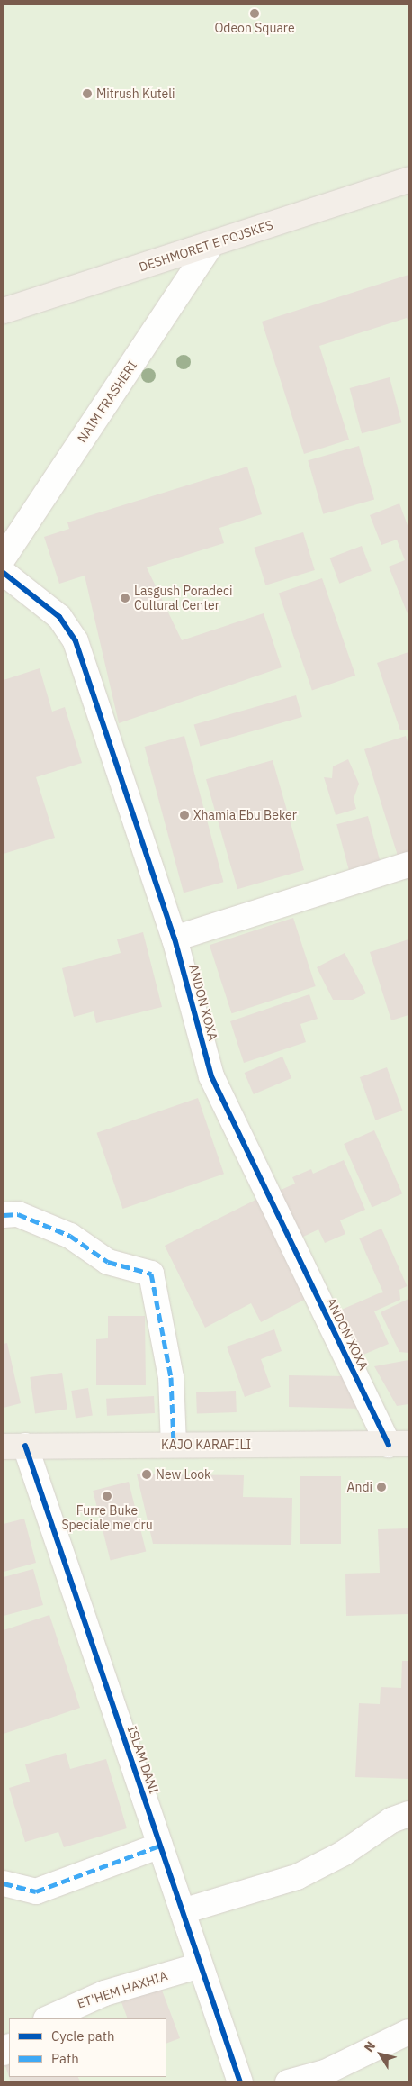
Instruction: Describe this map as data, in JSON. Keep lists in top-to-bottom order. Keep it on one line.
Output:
{"streets":{"main road":["DESHMORET E POJSKES","KAJO KARAFILI"],"street":["NAIM FRASHERI","ANDON XOXA","ISLAM DANI","ET'HEM HAXHIA"]},"crossings":[["DESHMORET E POJSKES","NAIM FRASHERI"],["ANDON XOXA","KAJO KARAFILI"],["KAJO KARAFILI","ISLAM DANI"],["ISLAM DANI","ET'HEM HAXHIA"]],"places":["Odeon Square","Mitrush Kuteli","Lasgush Poradeci Cultural Center","Xhamia Ebu Beker","New Look","Andi","Furre Buke Speciale me dru"],"legend":["Cycle path","Path"],"north":"top left"}
